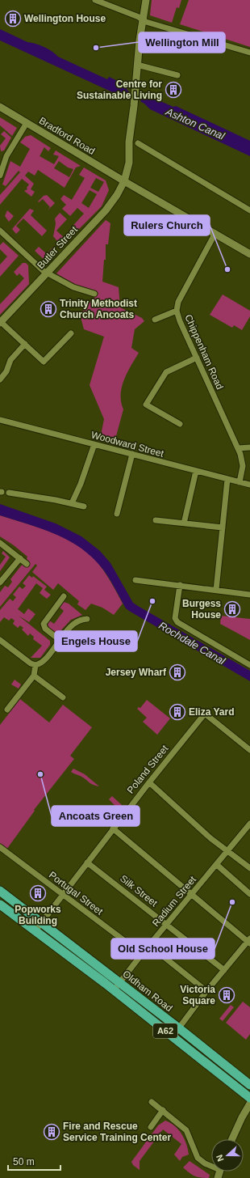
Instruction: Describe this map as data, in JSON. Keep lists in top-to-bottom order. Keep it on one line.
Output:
{"streets":{"highway":["Oldham Road","A62"],"street":["Bradford Road","Butler Street","Chippenham Road","Woodward Street","Poland Street","Silk Street","Portugal Street","Radium Street"]},"crossings":[["Bradford Road","Butler Street"],["Bradford Road","Chippenham Road"],["Chippenham Road","Woodward Street"],["Poland Street","Silk Street"],["Poland Street","Portugal Street"],["Poland Street","Oldham Road"],["Silk Street","Radium Street"],["Portugal Street","Radium Street"],["Radium Street","Oldham Road"]],"water":["Ashton Canal","Rochdale Canal"],"places":{"building":["Wellington House","Centre for Sustainable Living","Trinity Methodist Church Ancoats","Burgess House","Jersey Wharf","Eliza Yard","Popworks Building","Victoria Square","Fire and Rescue Service Training Center"],"other":["Wellington Mill","Rulers Church","Engels House","Ancoats Green","Old School House"]},"scale_bar":"50 m","north":"left"}
